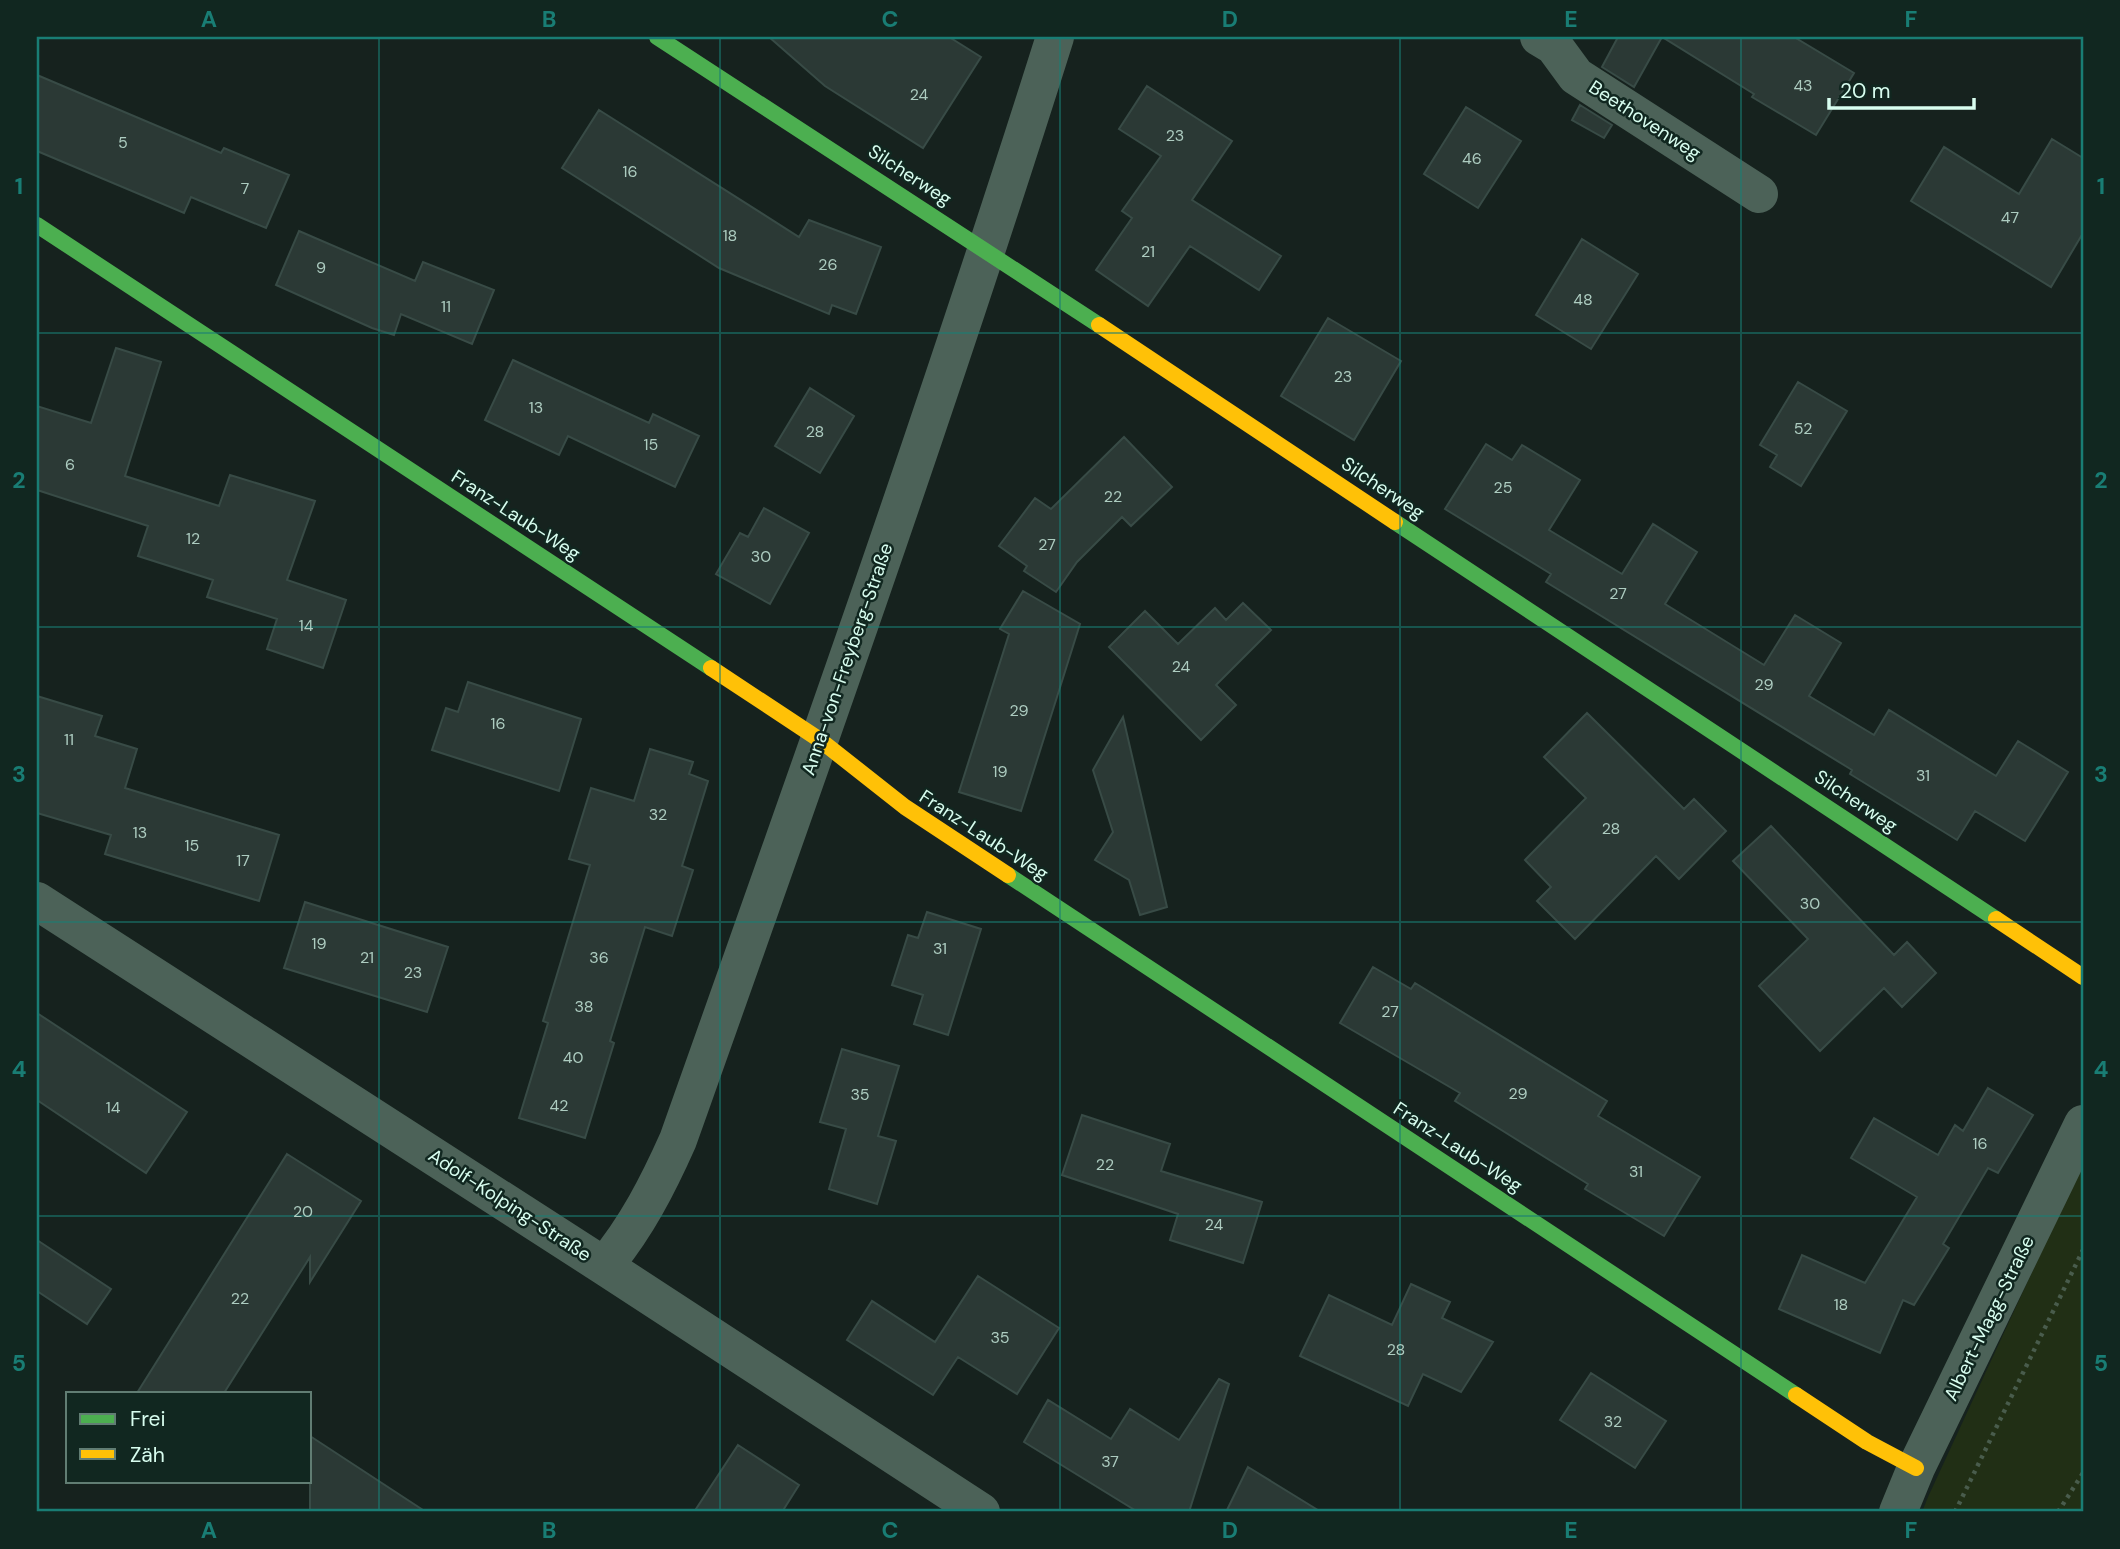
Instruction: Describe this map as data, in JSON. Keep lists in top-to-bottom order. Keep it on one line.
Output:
{"streets":{"street":["Beethovenweg","Silcherweg","Franz-Laub-Weg","Anna-von-Freyberg-Straße","Adolf-Kolping-Straße","Albert-Magg-Straße"]},"crossings":[["Silcherweg","Anna-von-Freyberg-Straße"],["Franz-Laub-Weg","Anna-von-Freyberg-Straße"],["Franz-Laub-Weg","Albert-Magg-Straße"],["Anna-von-Freyberg-Straße","Adolf-Kolping-Straße"]],"house_numbers":["43","24","23","5","46","16","7","47","18","21","26","9","48","11","23","13","52","28","15","6","25","22","12","27","30","27","14","24","29","29","16","11","19","31","32","28","13","15","17","30","19","31","21","36","23","38","27","40","29","35","42","14","16","22","31","20","24","22","18","35","28","32","37"],"legend":["Frei","Zäh"],"scale_bar":"20 m","grid":{"columns":["A","B","C","D","E","F"],"rows":["1","2","3","4","5"]}}
